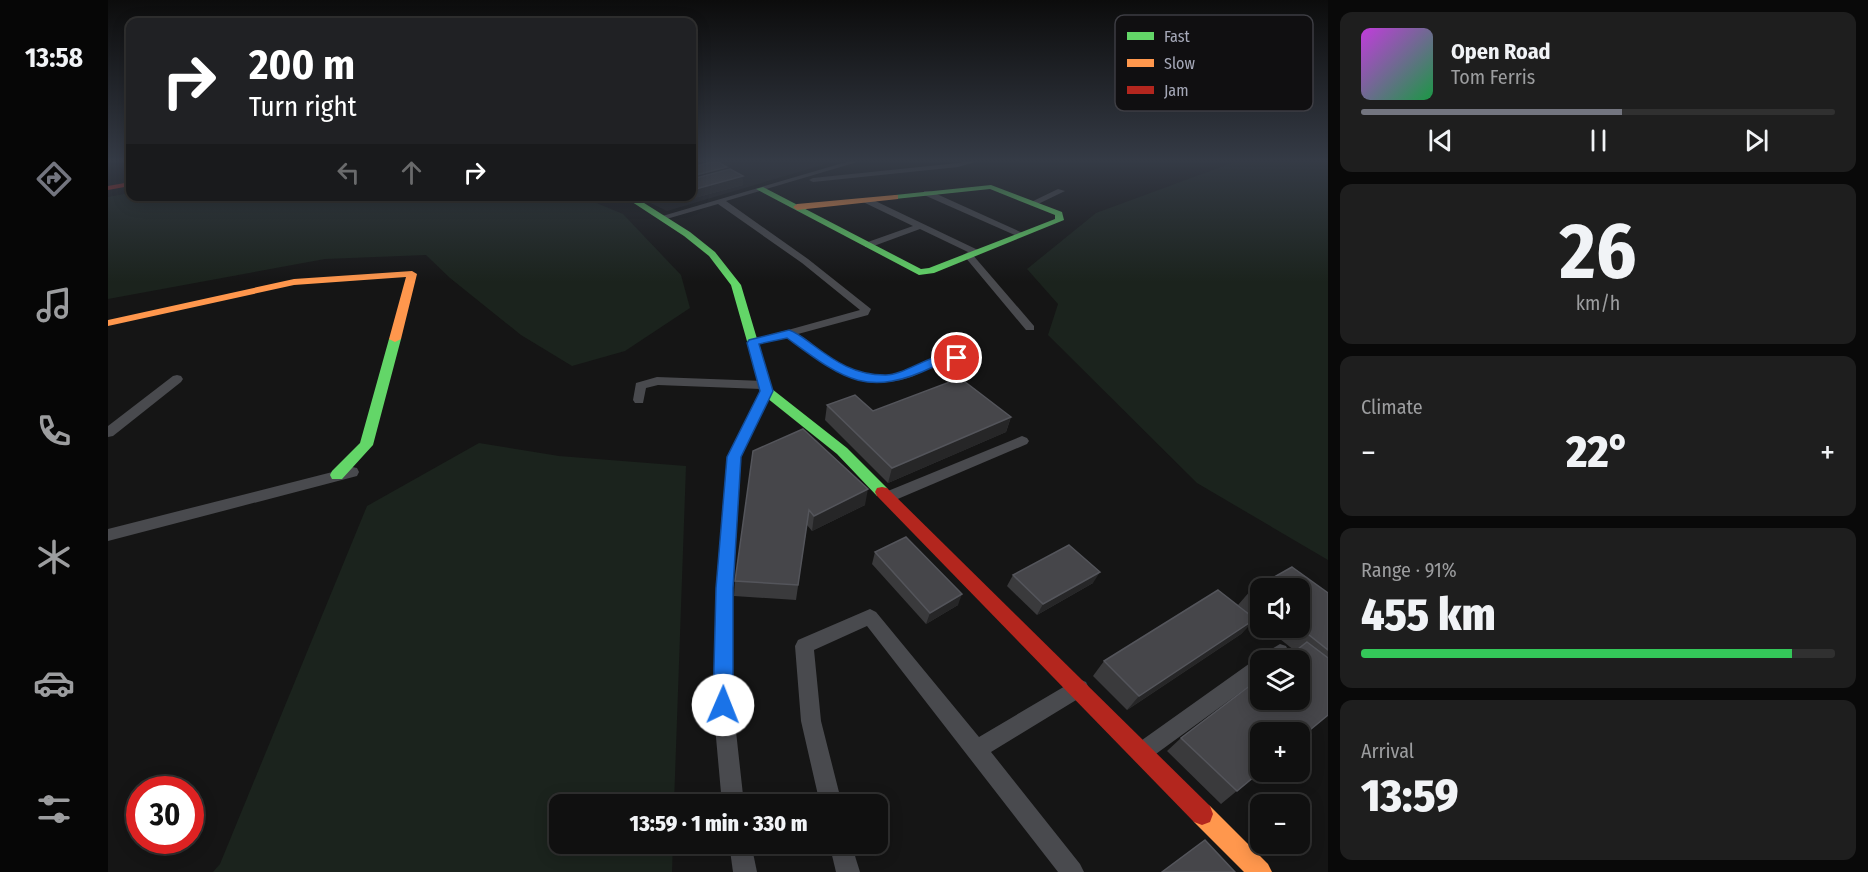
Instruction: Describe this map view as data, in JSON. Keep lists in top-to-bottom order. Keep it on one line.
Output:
{"legend":["Fast","Slow","Jam"],"page":{"tabs":"13:58","turn":["200 m","Turn right"],"song":["Open Road","Tom Ferris"],"tile":[["26","km/h"],"Climate",["Range · 91%","455 km"],["Arrival","13:59"]],"heat":["−","22°","+"],"map_buttons":["+","−"],"limit":"30","trip":"13:59 · 1 min · 330 m"}}
